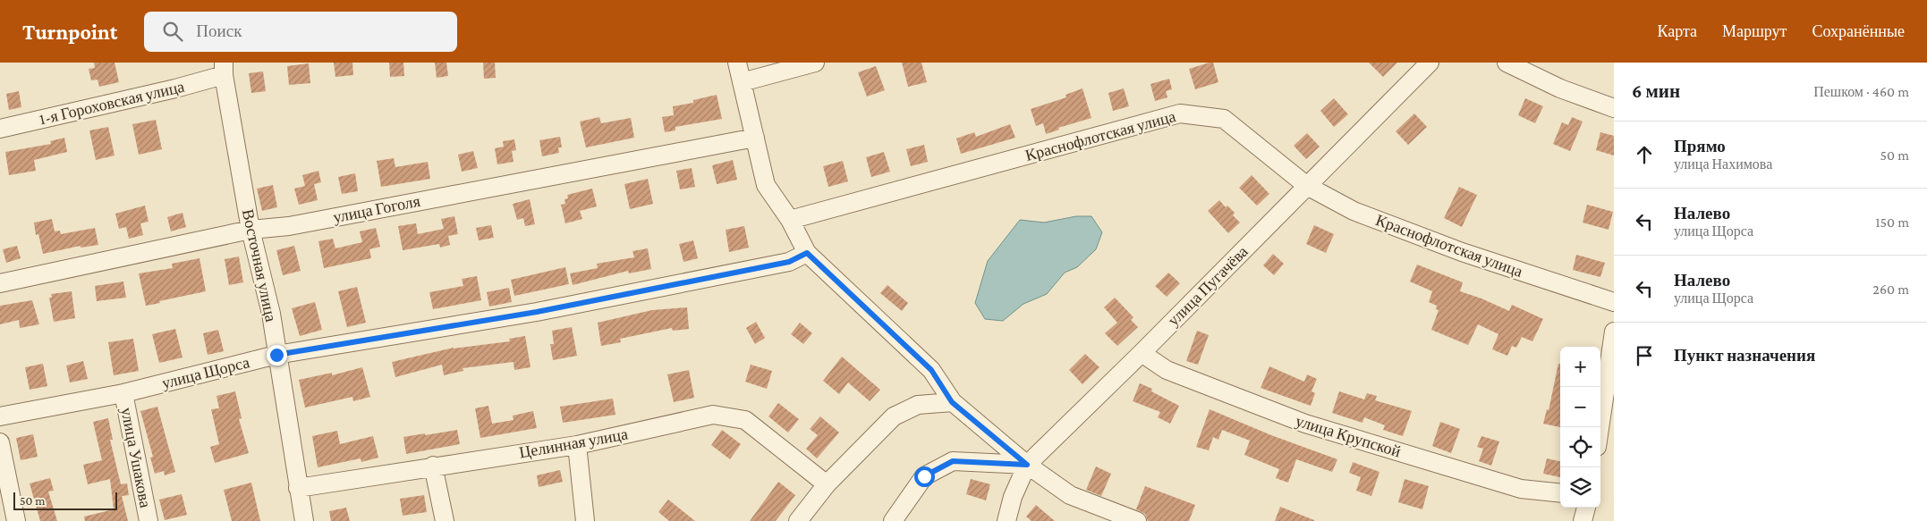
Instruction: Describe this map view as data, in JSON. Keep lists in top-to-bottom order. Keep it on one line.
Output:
{"streets":{"street":["1-я Гороховская улица","Краснофлотская улица","улица Гоголя","Восточная улица","улица Пугачёва","улица Щорса","улица Крупской","Целинная улица","улица Ушакова"]},"crossings":[["1-я Гороховская улица","Восточная улица"],["Краснофлотская улица","улица Пугачёва"],["улица Гоголя","Восточная улица"],["Восточная улица","улица Щорса"],["Восточная улица","Целинная улица"],["улица Пугачёва","улица Крупской"],["улица Щорса","улица Ушакова"]],"scale_bar":"50 m","page":{"header":"Turnpoint","search":"Поиск","nav":["Карта","Маршрут","Сохранённые"],"heading":["6 мин","Пешком · 460 m"],"list":[["Прямо","улица Нахимова","50 m"],["Налево","улица Щорса","150 m"],["Налево","улица Щорса","260 m"],"Пункт назначения"],"map_buttons":["+","−"],"scale":"50 m"}}
